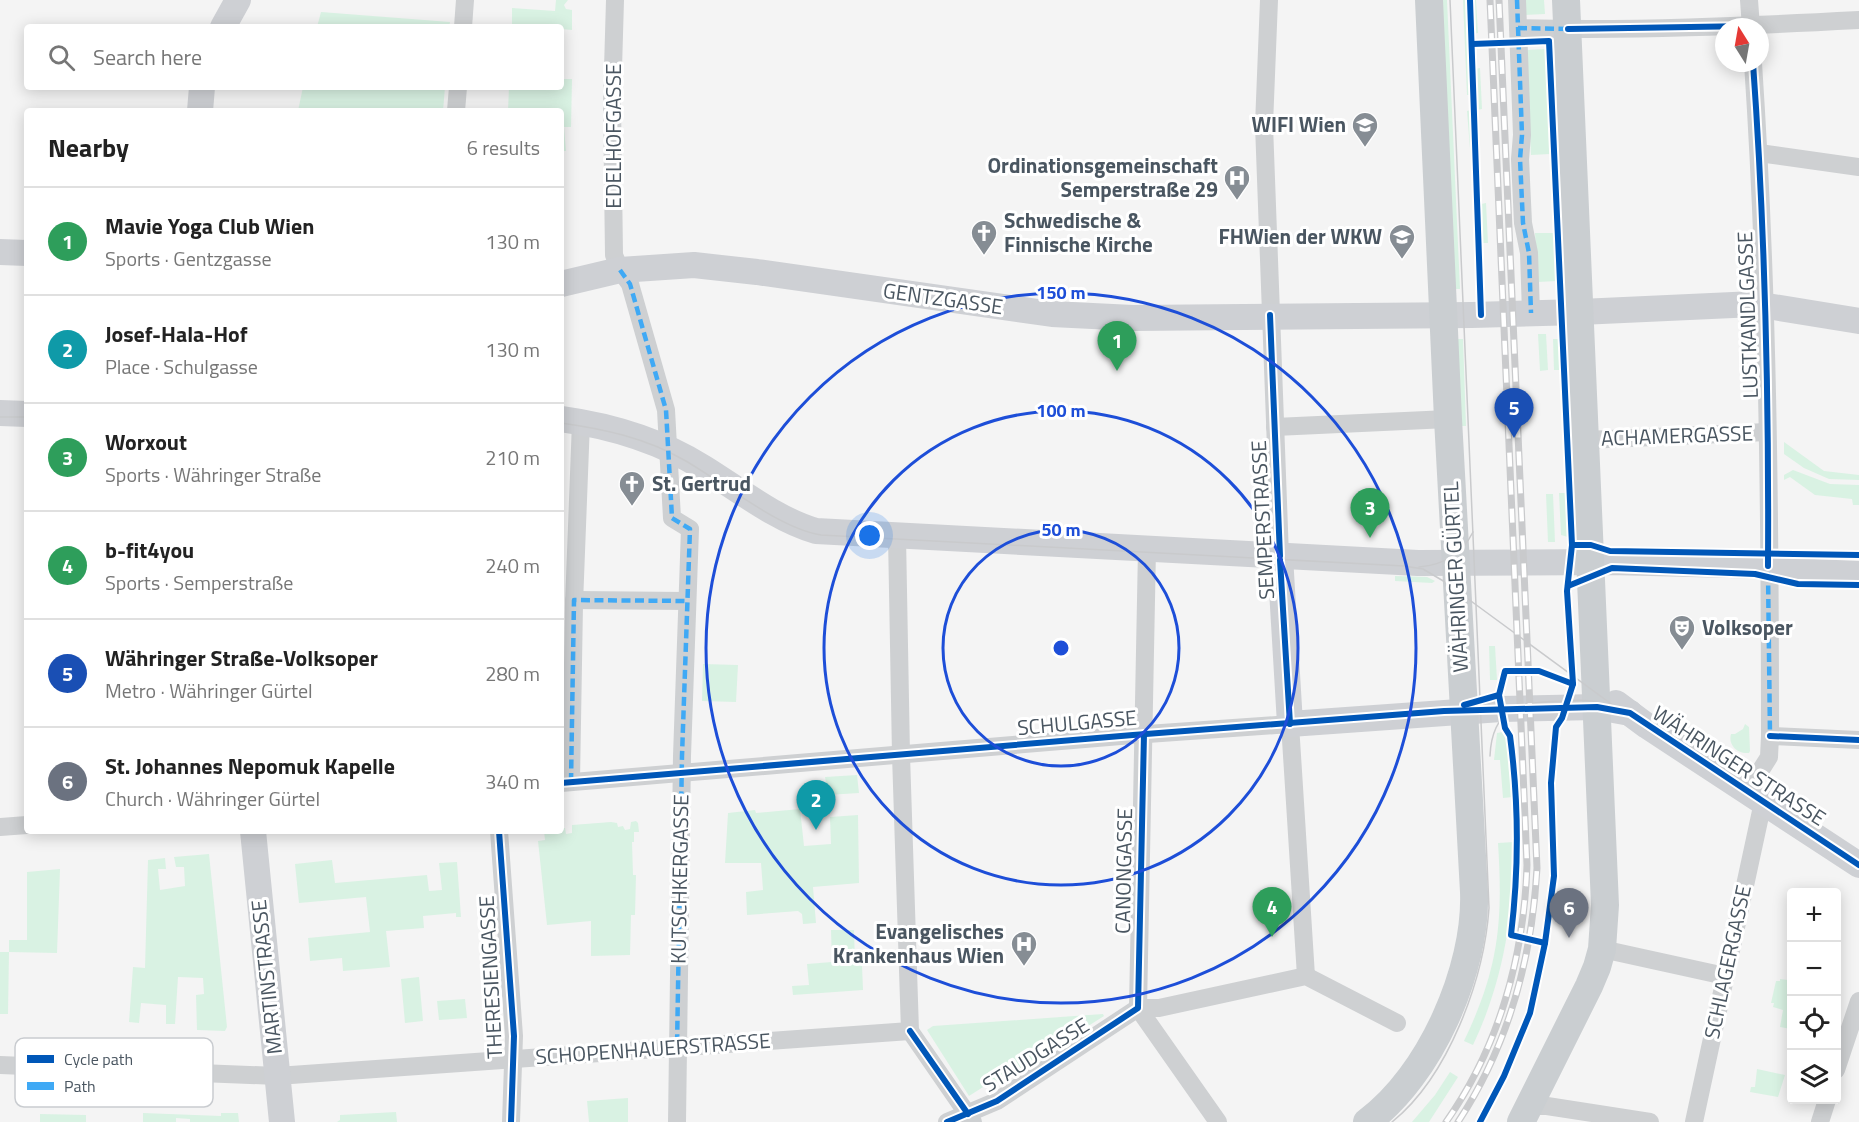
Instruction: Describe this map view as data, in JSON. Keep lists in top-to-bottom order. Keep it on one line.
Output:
{"streets":{"main road":["GENTZGASSE","SEMPERSTRASSE","WÄHRINGER GÜRTEL","SCHULGASSE","WÄHRINGER STRASSE","MARTINSTRASSE"],"street":["EDELHOFGASSE","LUSTKANDLGASSE","ACHAMERGASSE","CANONGASSE","KUTSCHKERGASSE","SCHLAGERGASSE","THERESIENGASSE","SCHOPENHAUERSTRASSE","STAUDGASSE"]},"crossings":[["EDELHOFGASSE","GENTZGASSE"],["GENTZGASSE","LUSTKANDLGASSE"],["GENTZGASSE","SEMPERSTRASSE"],["GENTZGASSE","WÄHRINGER GÜRTEL"],["LUSTKANDLGASSE","ACHAMERGASSE"],["LUSTKANDLGASSE","SCHLAGERGASSE"],["SEMPERSTRASSE","SCHULGASSE"],["WÄHRINGER GÜRTEL","SCHULGASSE"],["SCHULGASSE","WÄHRINGER STRASSE"],["SCHULGASSE","CANONGASSE"],["SCHULGASSE","KUTSCHKERGASSE"],["WÄHRINGER STRASSE","SCHLAGERGASSE"],["CANONGASSE","STAUDGASSE"],["KUTSCHKERGASSE","SCHOPENHAUERSTRASSE"],["MARTINSTRASSE","SCHOPENHAUERSTRASSE"],["THERESIENGASSE","SCHOPENHAUERSTRASSE"]],"places":{"school or university":["WIFI Wien","FHWien der WKW"],"hospital":["Ordinationsgemeinschaft Semperstraße 29","Evangelisches Krankenhaus Wien"],"church":["Schwedische & Finnische Kirche","St. Gertrud"],"theatre":["Volksoper"]},"legend":["Cycle path","Path"],"north":"top","page":{"search":"Search here","heading":["Nearby","6 results"],"list":[{"mark":"1","name":"Mavie Yoga Club Wien","note":"Sports · Gentzgasse","value":"130 m"},{"mark":"2","name":"Josef-Hala-Hof","note":"Place · Schulgasse","value":"130 m"},{"mark":"3","name":"Worxout","note":"Sports · Währinger Straße","value":"210 m"},{"mark":"4","name":"b-fit4you","note":"Sports · Semperstraße","value":"240 m"},{"mark":"5","name":"Währinger Straße-Volksoper","note":"Metro · Währinger Gürtel","value":"280 m"},{"mark":"6","name":"St. Johannes Nepomuk Kapelle","note":"Church · Währinger Gürtel","value":"340 m"}],"pins":["1","5","3","2","4","6"],"map_buttons":["+","−"]},"rings":["150 m","100 m","50 m"]}
